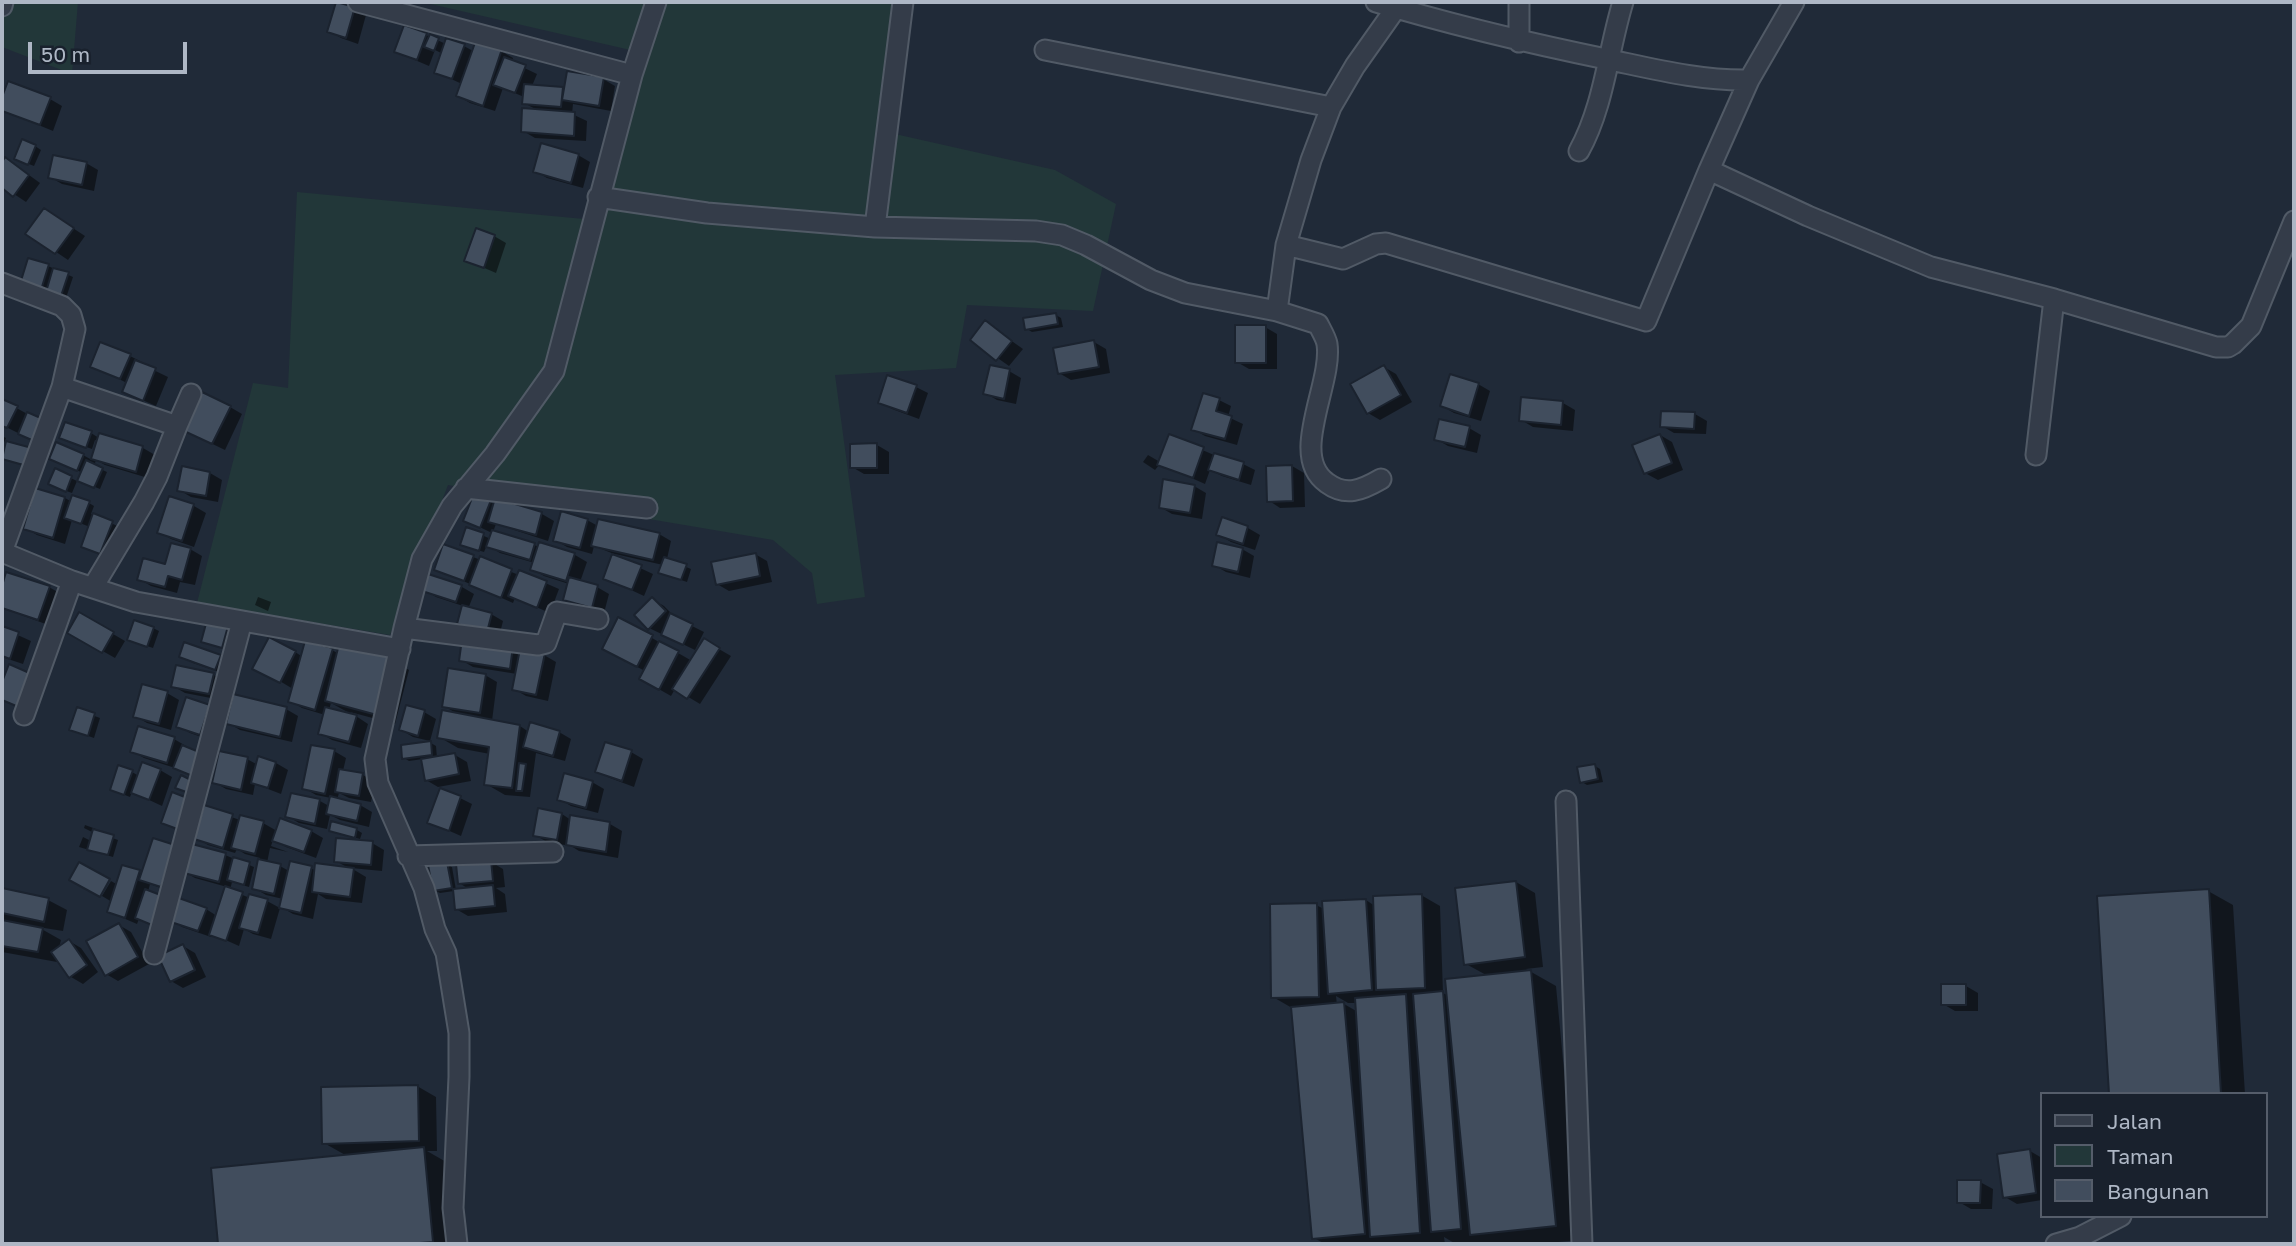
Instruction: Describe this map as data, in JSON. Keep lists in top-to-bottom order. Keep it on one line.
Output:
{"legend":["Jalan","Taman","Bangunan"],"scale_bar":"50 m"}
